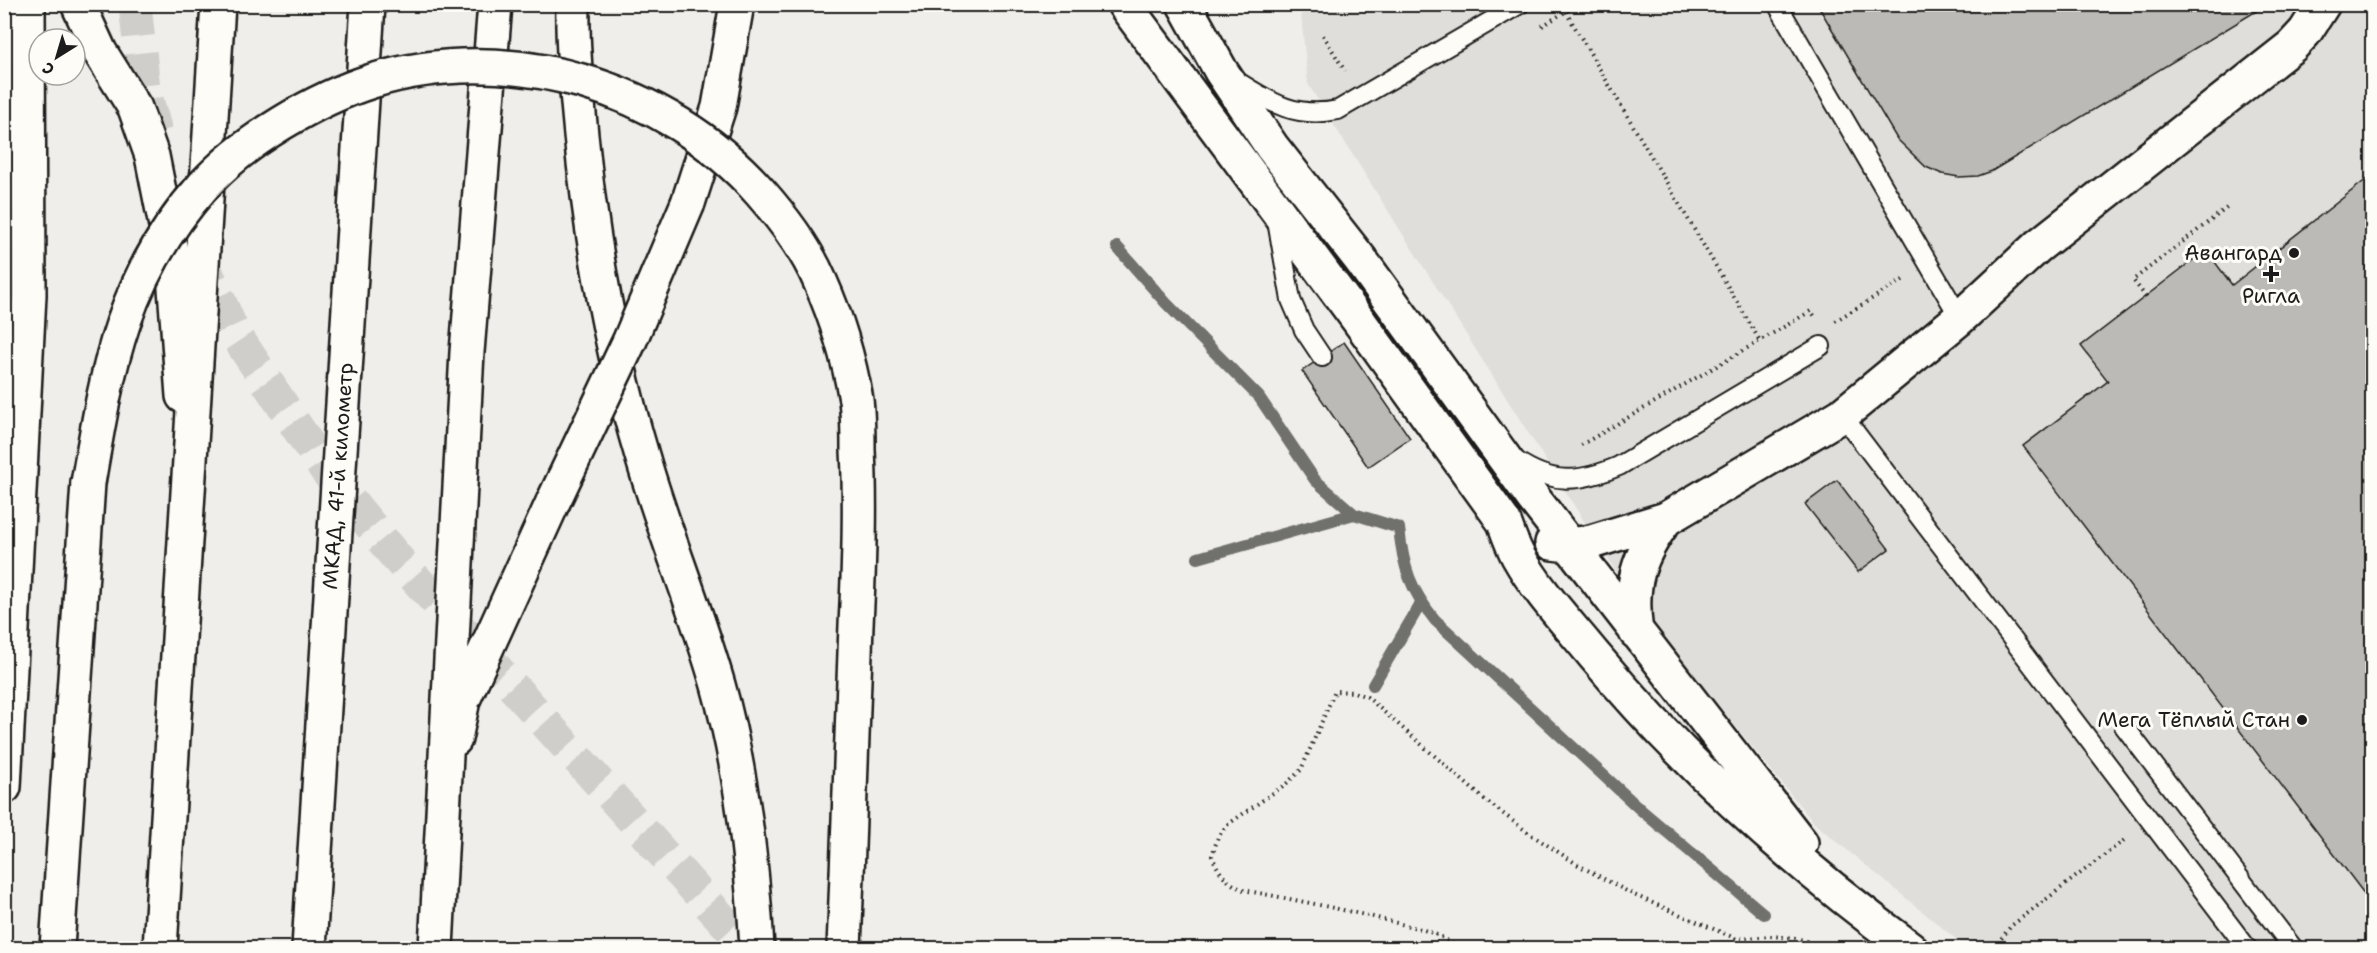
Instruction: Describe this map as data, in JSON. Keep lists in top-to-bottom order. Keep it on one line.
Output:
{"streets":{"main road":["МКАД, 41-й километр"]},"places":{"other":["Авангард","Мега Тёплый Cтан"],"health":["Ригла"]},"north":"bottom left"}
